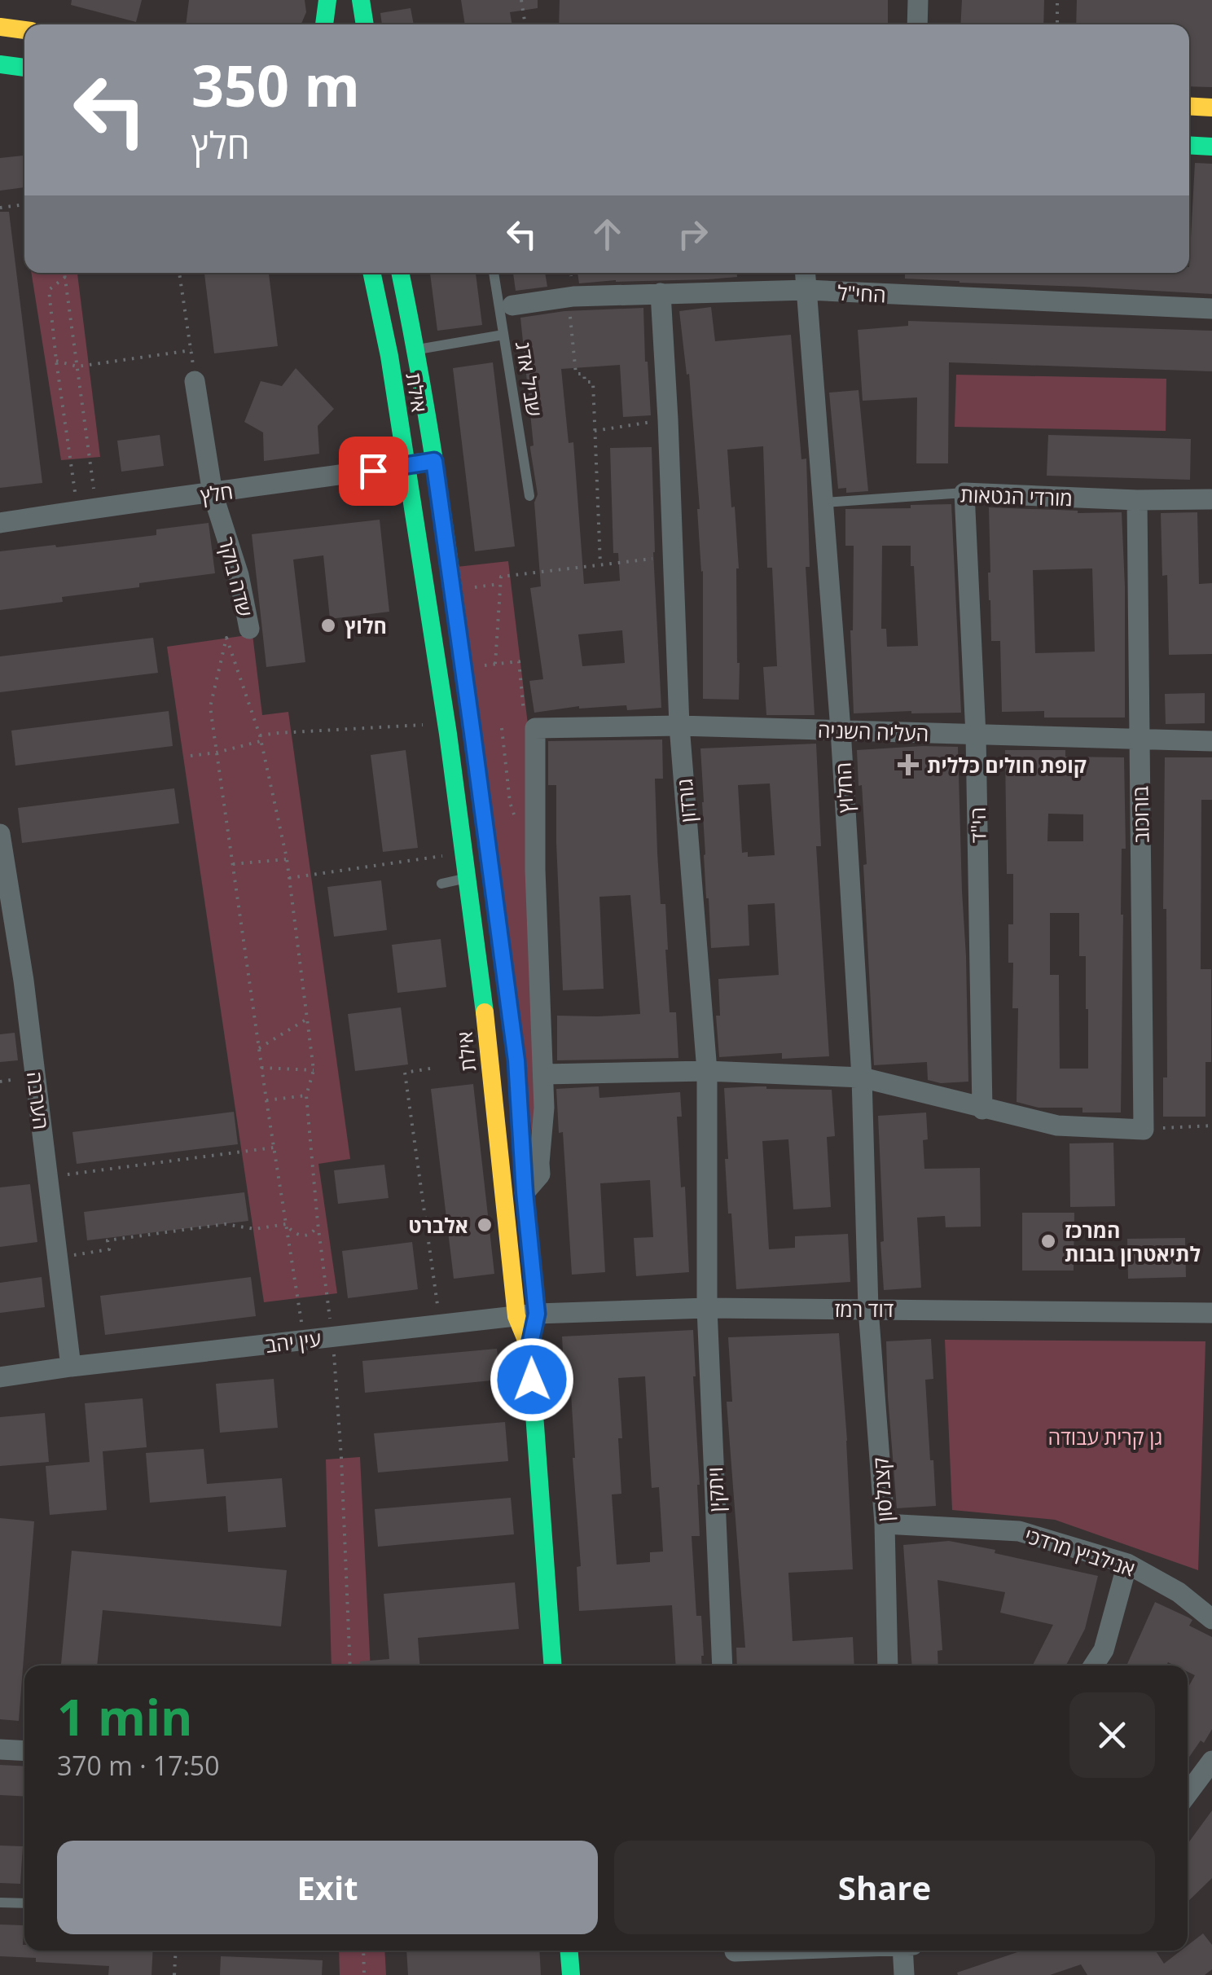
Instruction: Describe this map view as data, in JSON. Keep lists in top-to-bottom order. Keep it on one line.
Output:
{"streets":{"street":["החי\"ל","אילת","חלץ","מורדי הגטאות","שדה בוקר","העליה השניה","החלוץ","גורדון","בורוכוב","הי\"ד","הערבה","דוד רמז","עין יהב","ויתקין","קצנלסון","אנילביץ מרדכי"],"lane":["שביל אדג"]},"crossings":[["החי\"ל","החלוץ"],["החי\"ל","גורדון"],["אילת","חלץ"],["אילת","דוד רמז"],["אילת","עין יהב"],["חלץ","שדה בוקר"],["מורדי הגטאות","החלוץ"],["מורדי הגטאות","בורוכוב"],["מורדי הגטאות","הי\"ד"],["העליה השניה","החלוץ"],["העליה השניה","גורדון"],["העליה השניה","בורוכוב"],["העליה השניה","הי\"ד"],["החלוץ","דוד רמז"],["החלוץ","קצנלסון"],["גורדון","דוד רמז"],["גורדון","ויתקין"],["הערבה","עין יהב"],["דוד רמז","עין יהב"],["דוד רמז","ויתקין"],["דוד רמז","קצנלסון"],["קצנלסון","אנילביץ מרדכי"]],"parks":["גן קרית עבודה"],"places":{"other":["חלוץ","אלברט","המרכז לתיאטרון בובות"],"health":["קופת חולים כללית"]},"page":{"turn":["350 m","חלץ"],"heading":["1 min","370 m · 17:50"],"buttons":["Exit","Share"]}}
